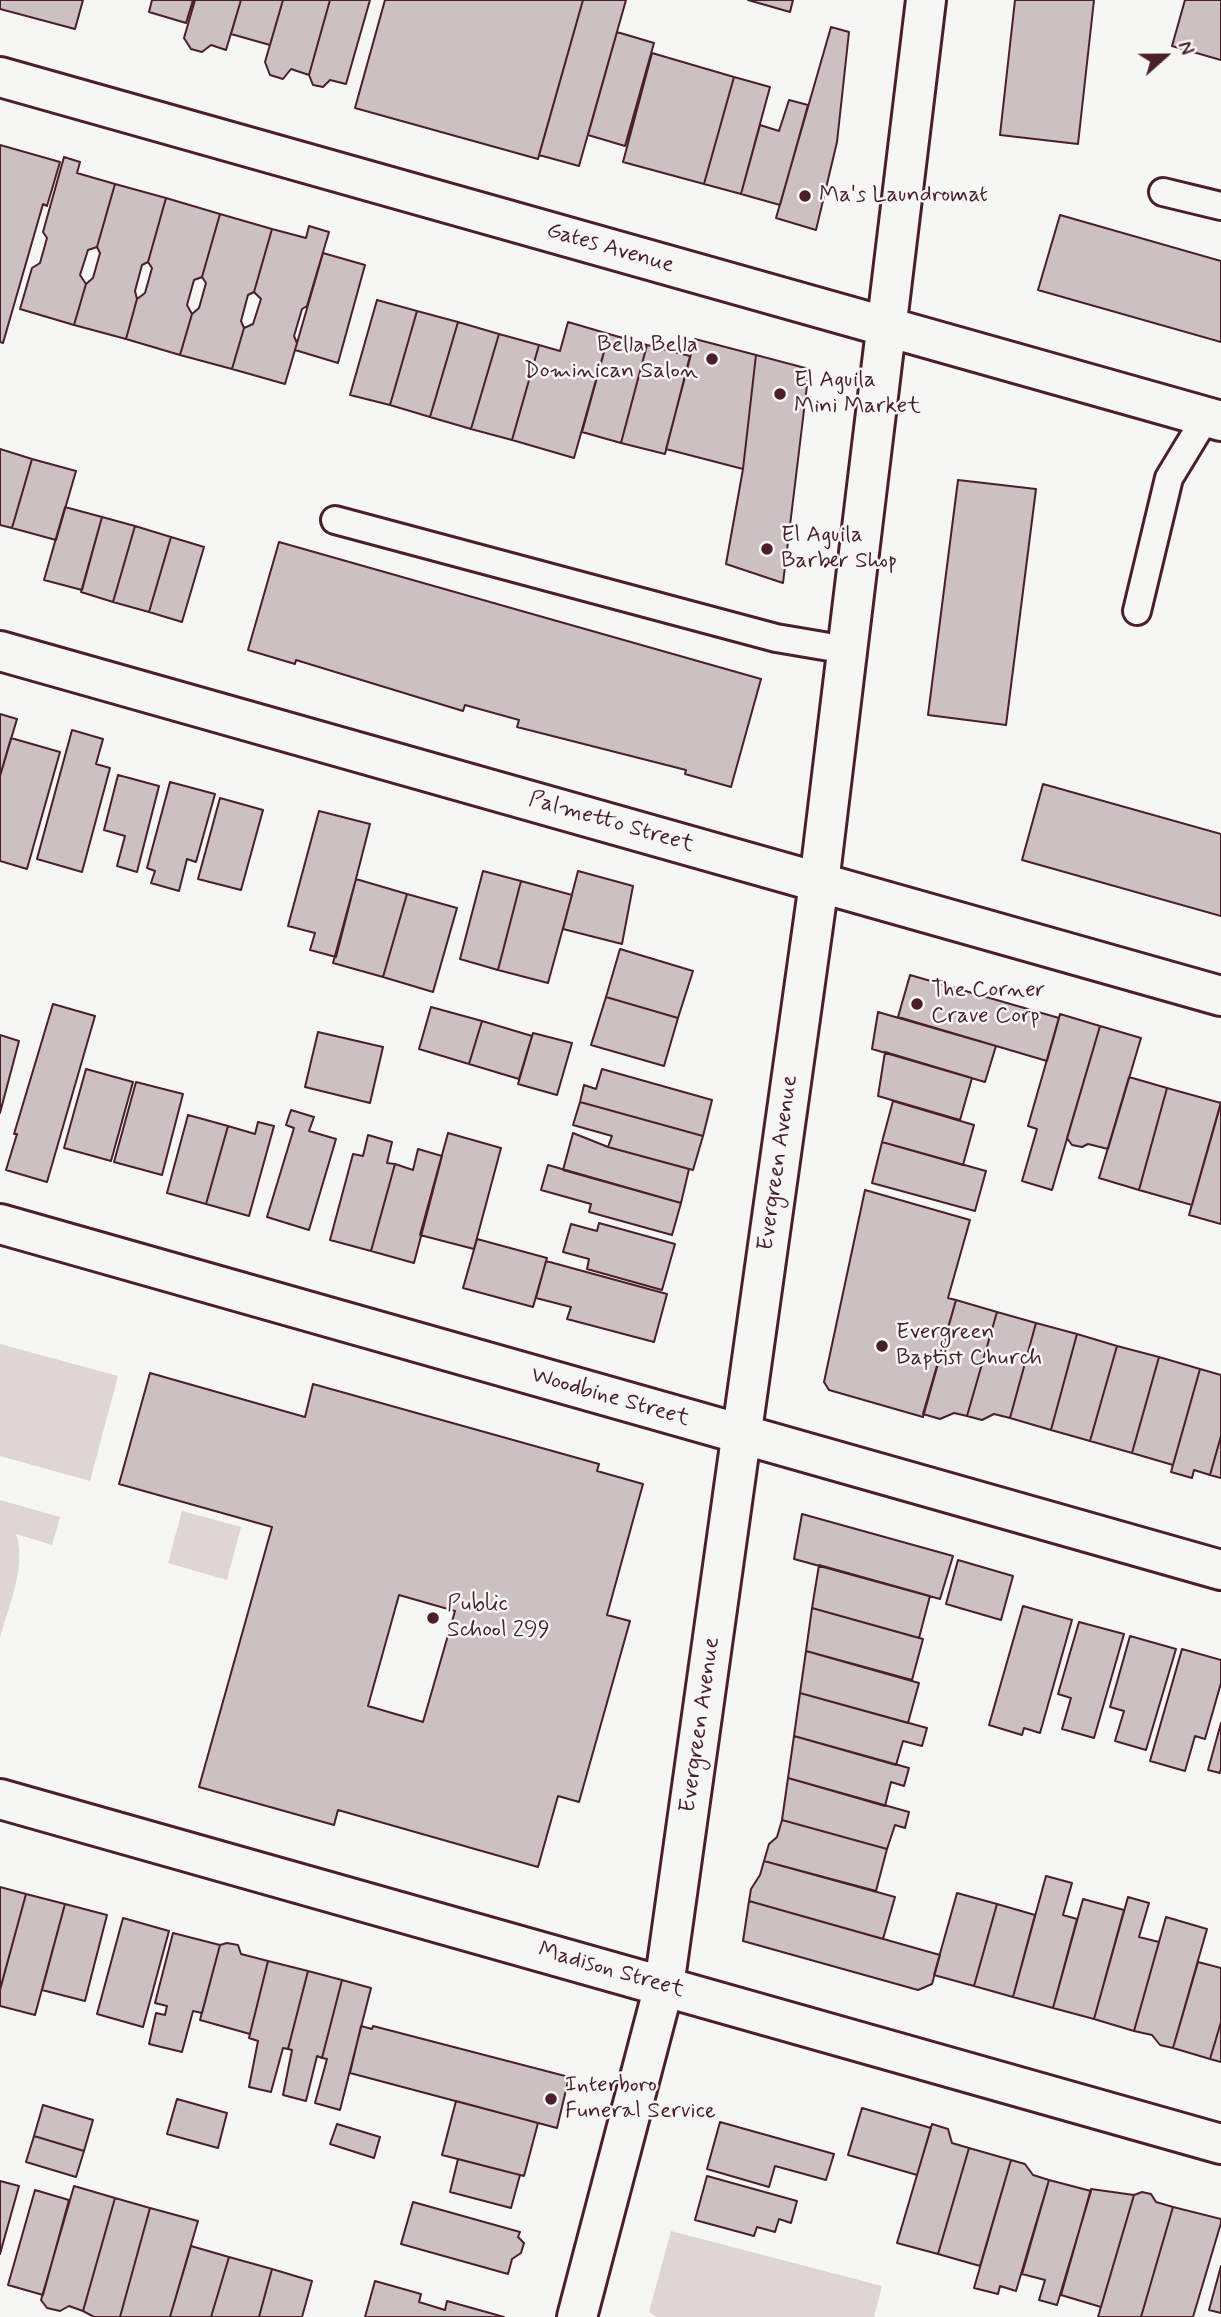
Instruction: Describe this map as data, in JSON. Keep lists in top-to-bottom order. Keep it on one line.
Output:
{"streets":{"street":["Gates Avenue","Palmetto Street","Evergreen Avenue","Woodbine Street","Madison Street"]},"crossings":[["Gates Avenue","Evergreen Avenue"],["Palmetto Street","Evergreen Avenue"],["Evergreen Avenue","Woodbine Street"],["Evergreen Avenue","Madison Street"]],"places":["Ma's Laundromat","Bella Bella Dominican Salon","El Aguila Mini Market","El Aguila Barber Shop","The Corner Crave Corp","Evergreen Baptist Church","Public School 299","Interboro Funeral Service"],"north":"right"}
